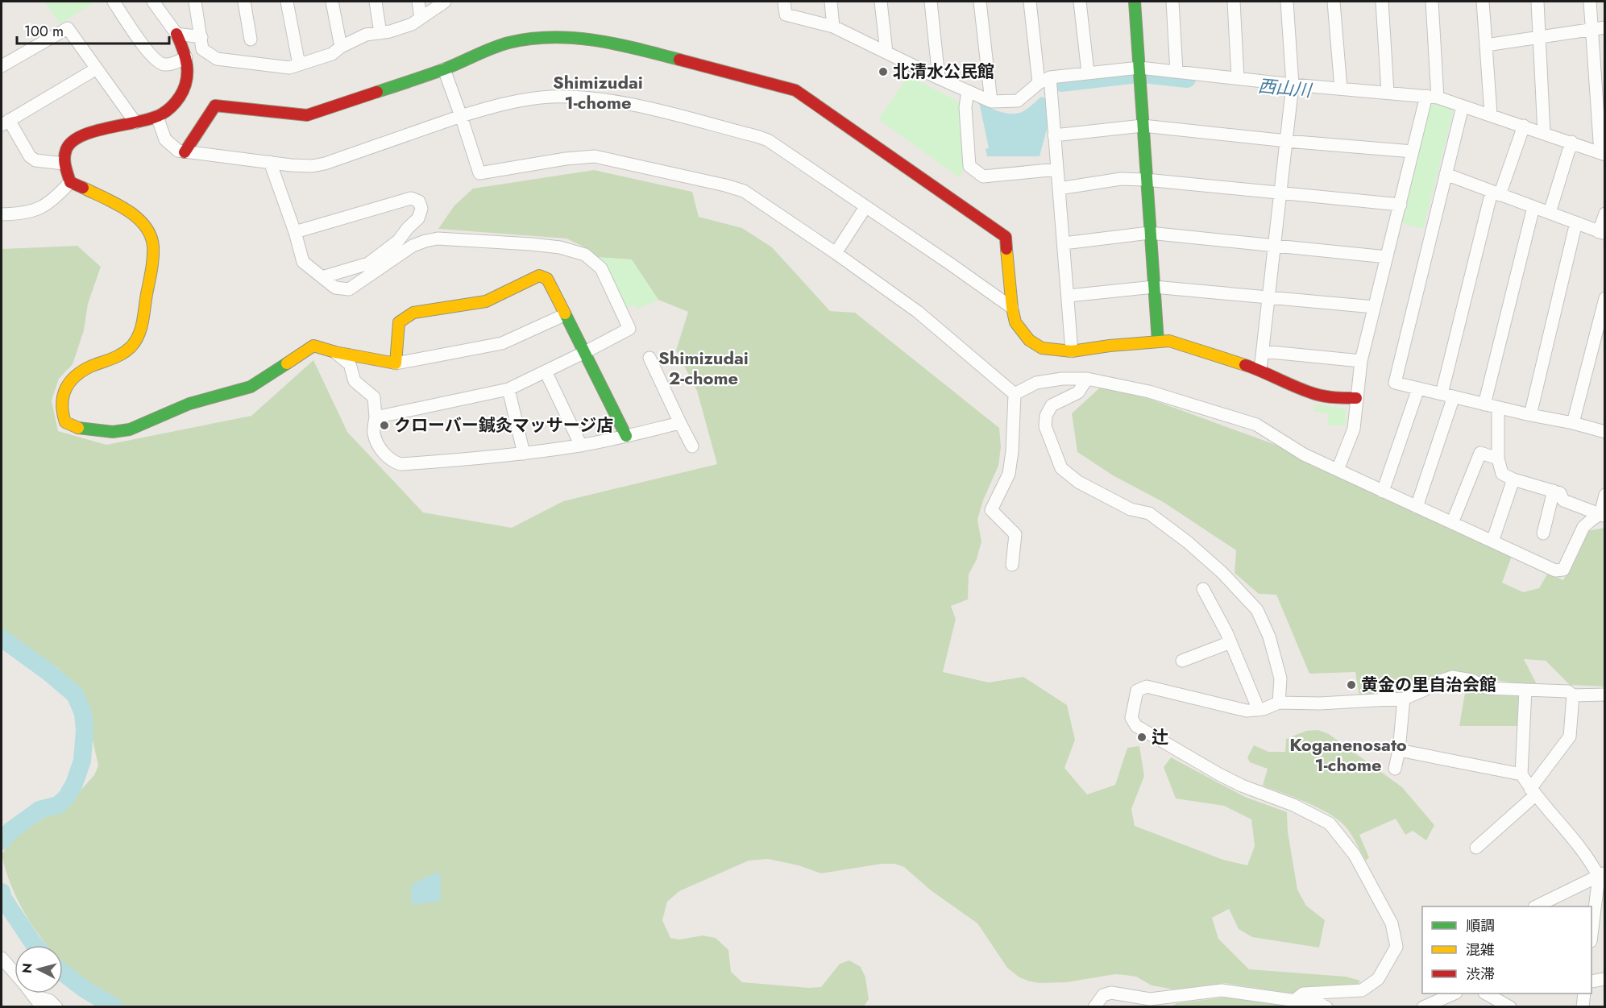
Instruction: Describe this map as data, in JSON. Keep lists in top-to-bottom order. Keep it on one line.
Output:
{"districts":["Shimizudai 1-chome","Shimizudai 2-chome","Koganenosato 1-chome"],"water":["西山川"],"places":["北清水公民館","クローバー鍼灸マッサージ店","黄金の里自治会館","辻"],"legend":["順調","混雑","渋滞"],"scale_bar":"100 m","north":"left"}
